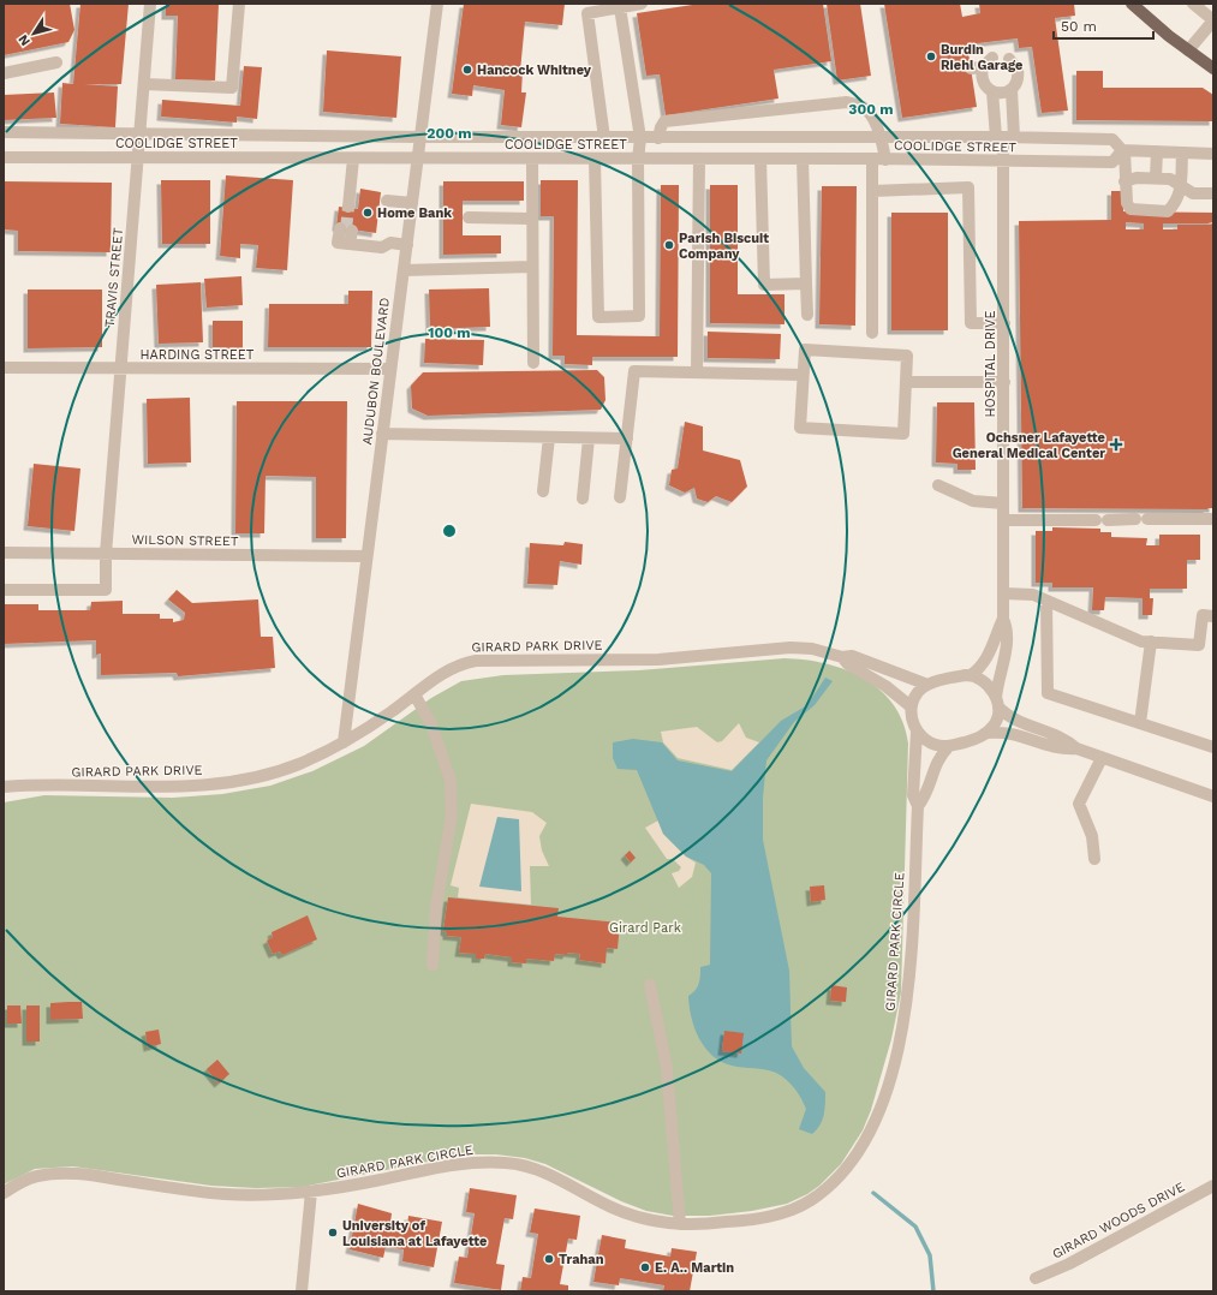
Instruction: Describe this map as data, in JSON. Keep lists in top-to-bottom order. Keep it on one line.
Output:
{"streets":{"street":["COOLIDGE STREET","TRAVIS STREET","HARDING STREET","HOSPITAL DRIVE","AUDUBON BOULEVARD","WILSON STREET","GIRARD PARK DRIVE","GIRARD PARK CIRCLE","GIRARD WOODS DRIVE"]},"crossings":[["COOLIDGE STREET","TRAVIS STREET"],["COOLIDGE STREET","HOSPITAL DRIVE"],["COOLIDGE STREET","AUDUBON BOULEVARD"],["TRAVIS STREET","HARDING STREET"],["TRAVIS STREET","WILSON STREET"],["HARDING STREET","AUDUBON BOULEVARD"],["HOSPITAL DRIVE","GIRARD PARK DRIVE"],["HOSPITAL DRIVE","GIRARD PARK CIRCLE"],["AUDUBON BOULEVARD","WILSON STREET"],["AUDUBON BOULEVARD","GIRARD PARK DRIVE"],["GIRARD PARK DRIVE","GIRARD PARK CIRCLE"]],"parks":["Girard Park"],"places":{"other":["Burdin Riehl Garage","Hancock Whitney","Home Bank","Parish Biscuit Company","University of Louisiana at Lafayette","Trahan","E. A.. Martin"],"health":["Ochsner Lafayette General Medical Center"]},"scale_bar":"50 m","north":"bottom left","rings":["300 m","200 m","100 m"]}
